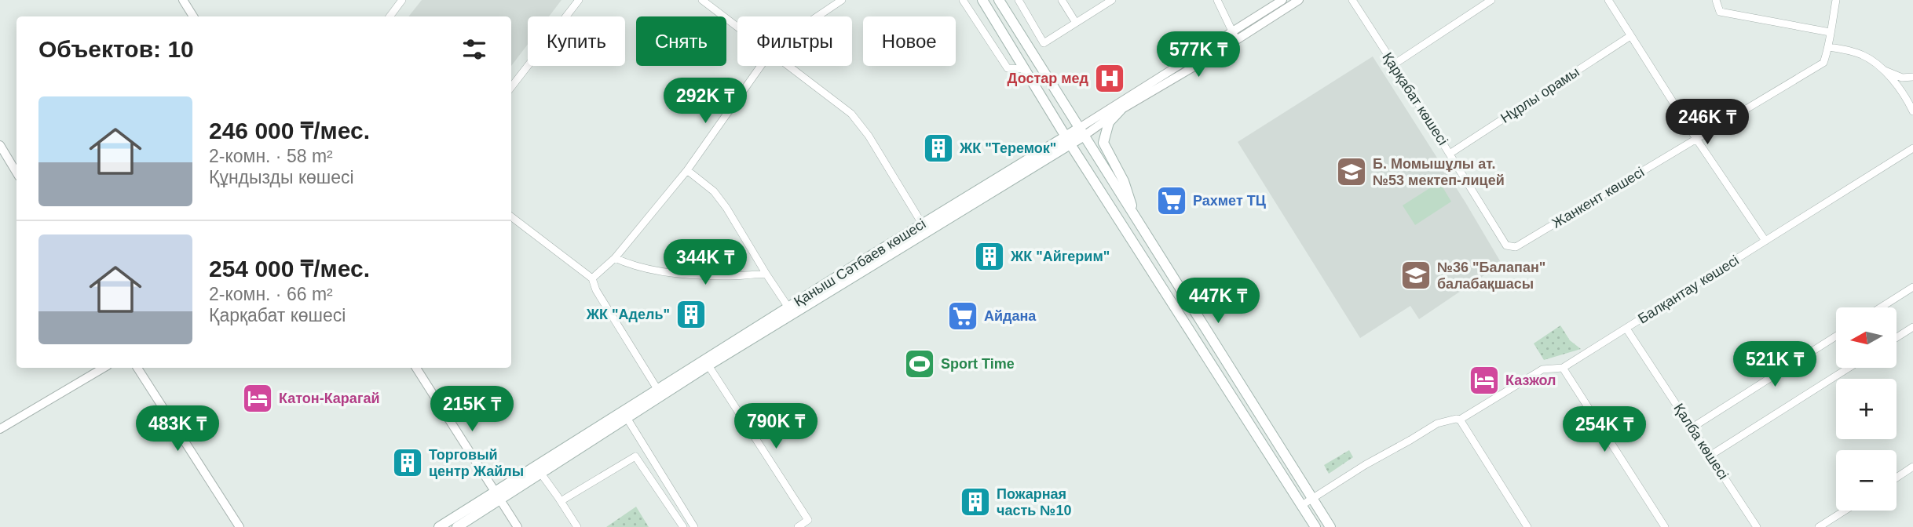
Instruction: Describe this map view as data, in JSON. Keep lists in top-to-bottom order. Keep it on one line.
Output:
{"streets":{"main road":["Қаныш Сәтбаев көшесі"],"street":["Нұрлы орамы","Қарқабат көшесі","Жанкент көшесі","Балқантау көшесі","Қалба көшесі"]},"crossings":[["Нұрлы орамы","Қарқабат көшесі"],["Қарқабат көшесі","Жанкент көшесі"],["Балқантау көшесі","Қалба көшесі"]],"places":{"hospital":["Достар мед"],"building":["ЖК \"Теремок\"","ЖК \"Айгерим\"","ЖК \"Адель\"","Торговый центр Жайлы","Пожарная часть №10"],"school or university":["Б. Момышұлы ат. №53 мектеп-лицей","№36 \"Балапан\" балабақшасы"],"supermarket":["Рахмет ТЦ","Айдана"],"sports":["Sport Time"],"hotel":["Казжол","Катон-Карагай"]},"north":"left","page":{"chip":["Купить","Снять","Фильтры","Новое"],"heading":"Объектов: 10","price":["577K ₸","292K ₸","246K ₸","344K ₸","447K ₸","521K ₸","215K ₸","790K ₸","483K ₸","254K ₸"],"list":[{"name":"246 000 ₸/мес.","note":"2-комн. · 58 m² · Құндызды көшесі"},{"name":"254 000 ₸/мес.","note":"2-комн. · 66 m² · Қарқабат көшесі"}],"map_buttons":["+","−"]}}
